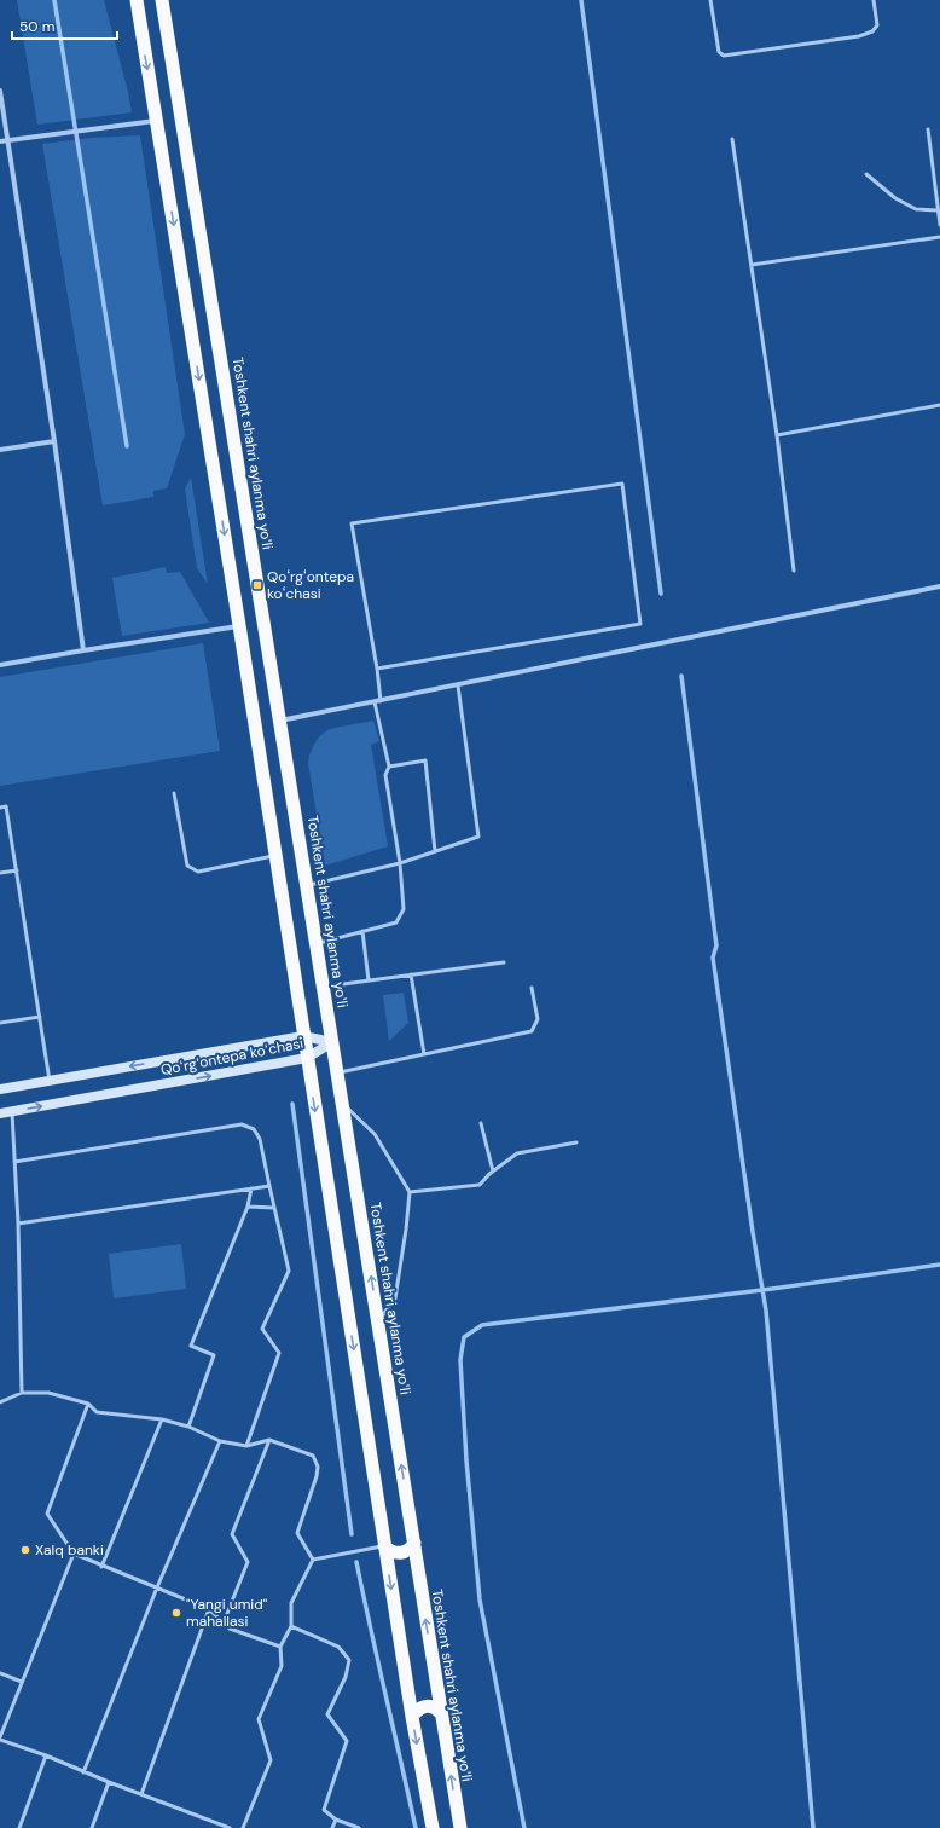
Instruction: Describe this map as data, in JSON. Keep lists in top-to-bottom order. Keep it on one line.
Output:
{"streets":{"highway":["Toshkent shahri aylanma yoʻli"],"main road":["Qoʻrgʻontepa koʻchasi"]},"crossings":[["Toshkent shahri aylanma yoʻli","Qoʻrgʻontepa koʻchasi"]],"places":{"transit":["Qoʻrgʻontepa koʻchasi"],"other":["Xalq banki","\"Yangi umid\" mahallasi"]},"scale_bar":"50 m"}
